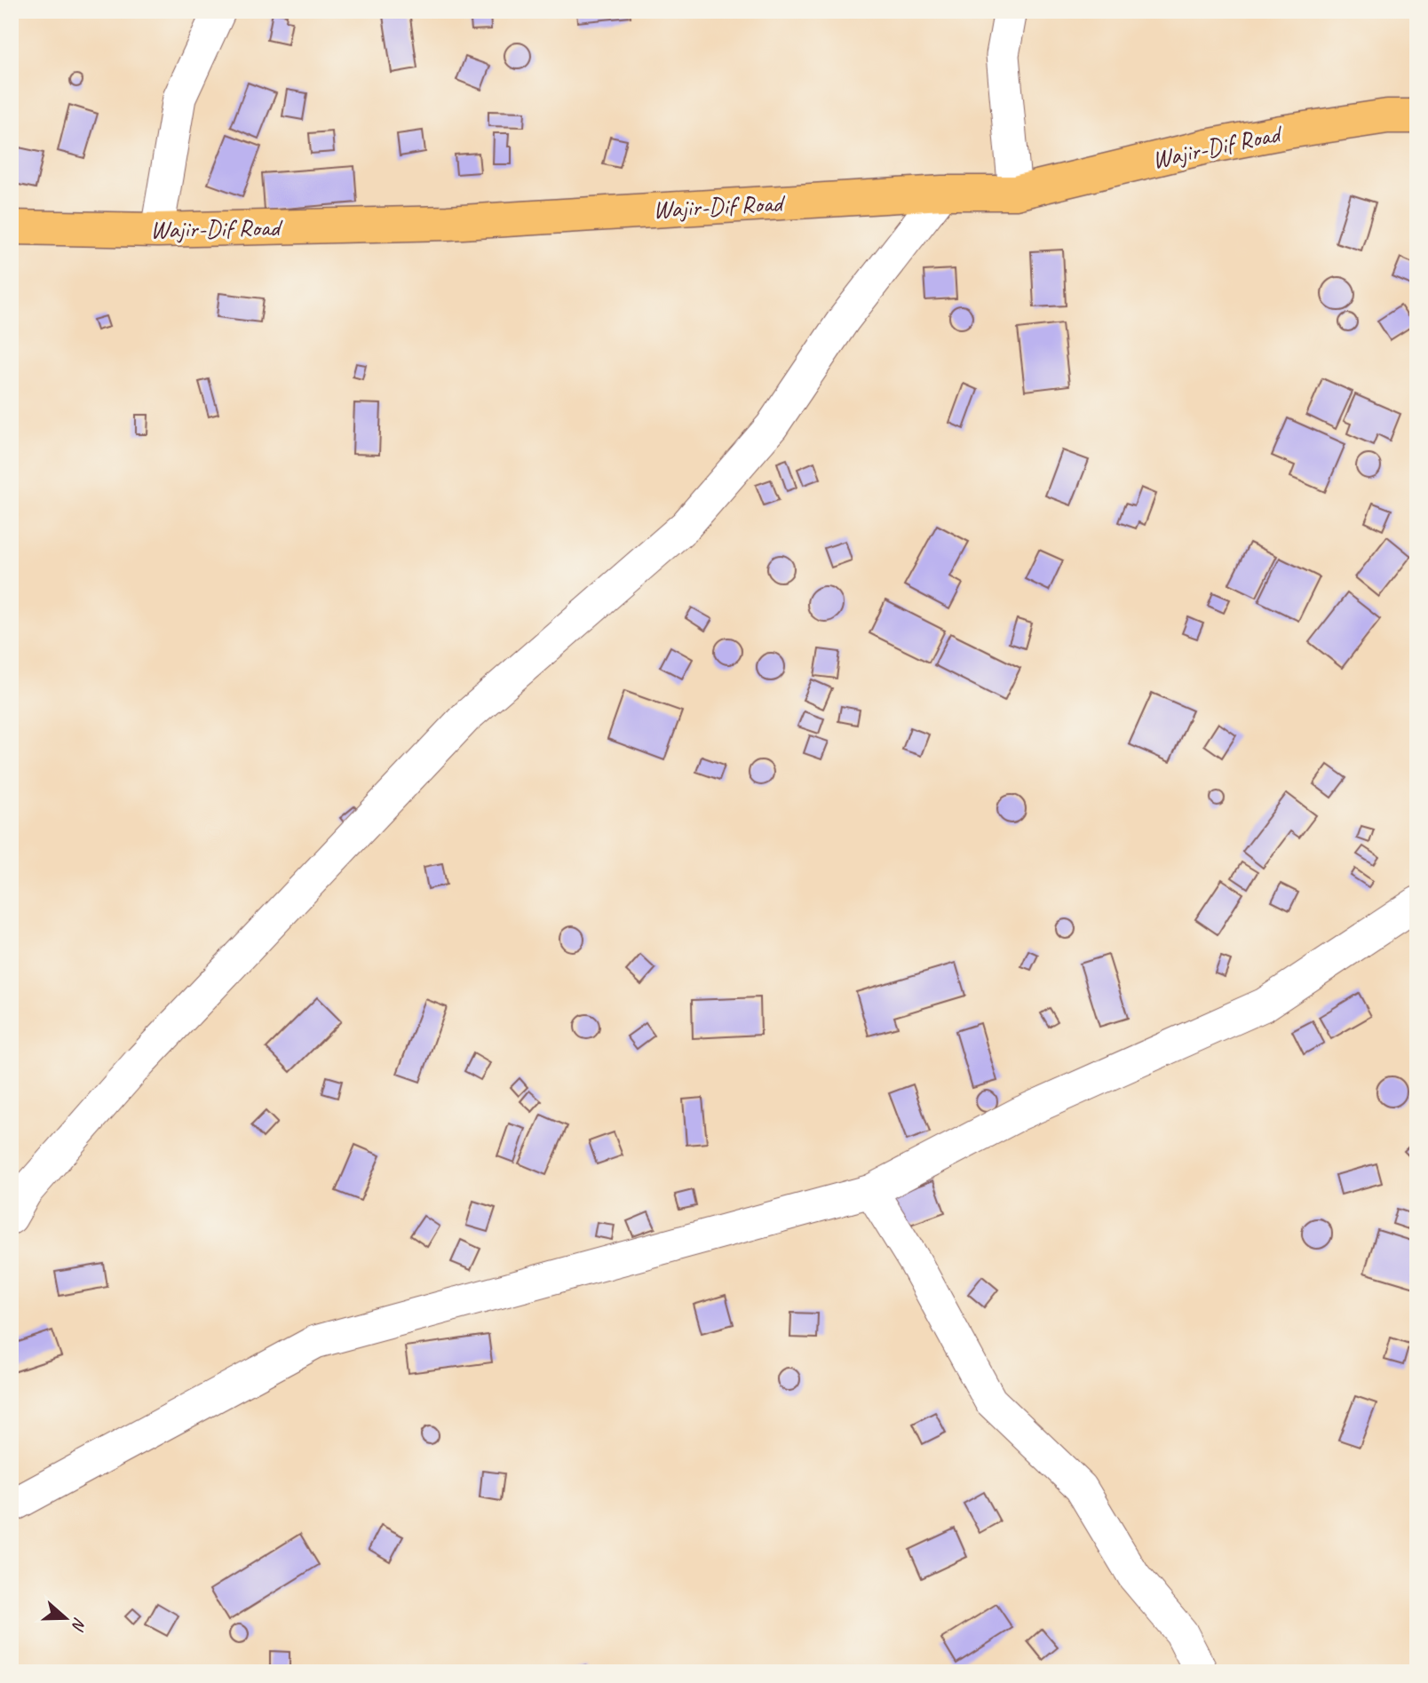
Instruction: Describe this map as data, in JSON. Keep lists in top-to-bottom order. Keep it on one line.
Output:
{"streets":{"main road":["Wajir-Dif Road"]},"north":"right"}
